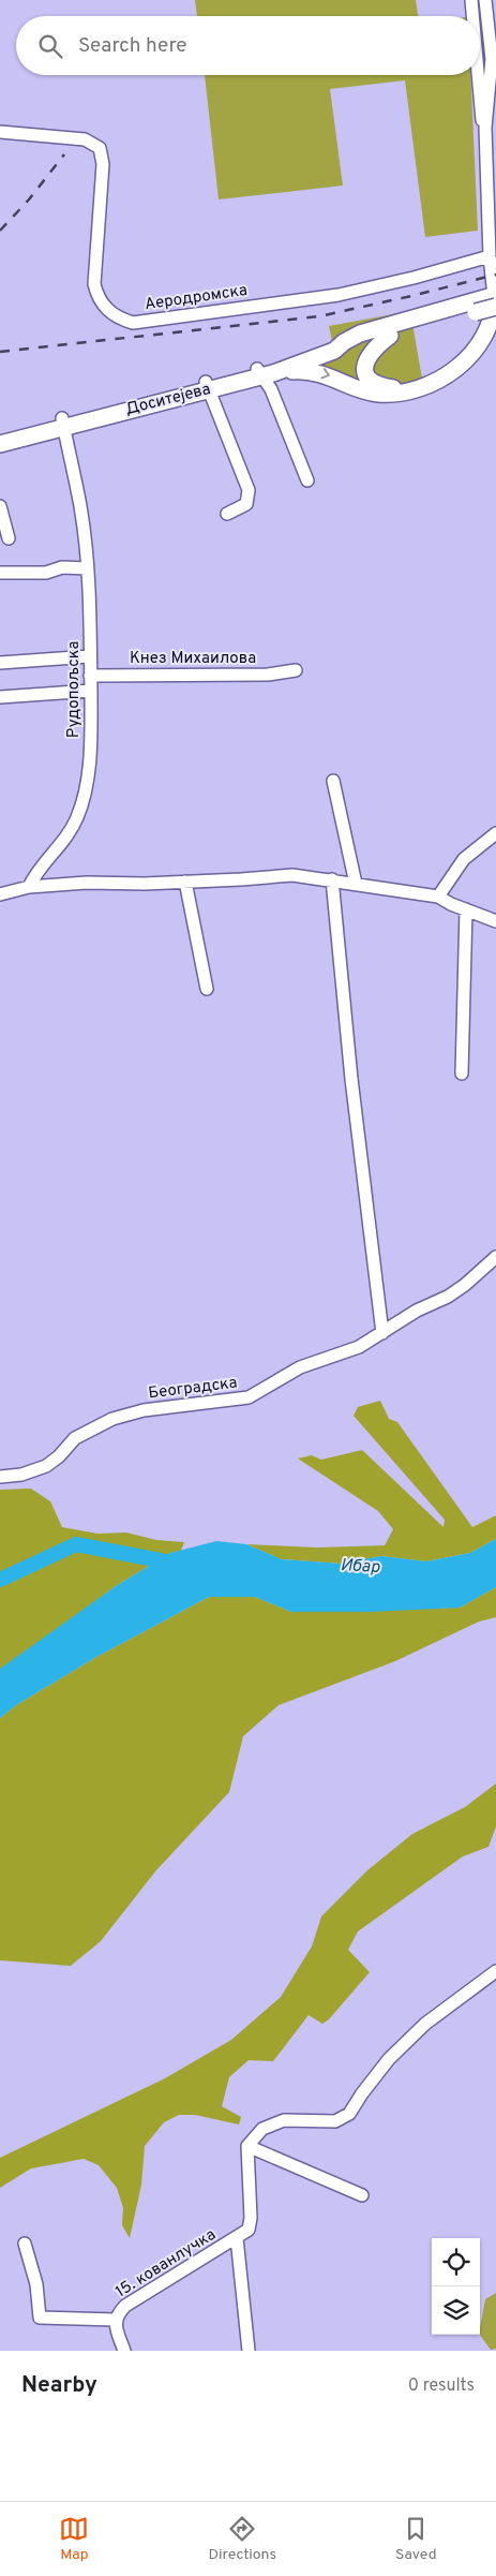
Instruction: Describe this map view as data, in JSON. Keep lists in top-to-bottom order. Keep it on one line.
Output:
{"streets":{"main road":["Доситејева"],"street":["Аеродромска","Кнез Михаилова","Рудопољска","Београдска","15. кованлучка"]},"crossings":[["Доситејева","Рудопољска"],["Кнез Михаилова","Рудопољска"]],"water":["Ибар"],"page":{"search":"Search here","heading":["Nearby","0 results"],"nav":["Map","Directions","Saved"]}}
